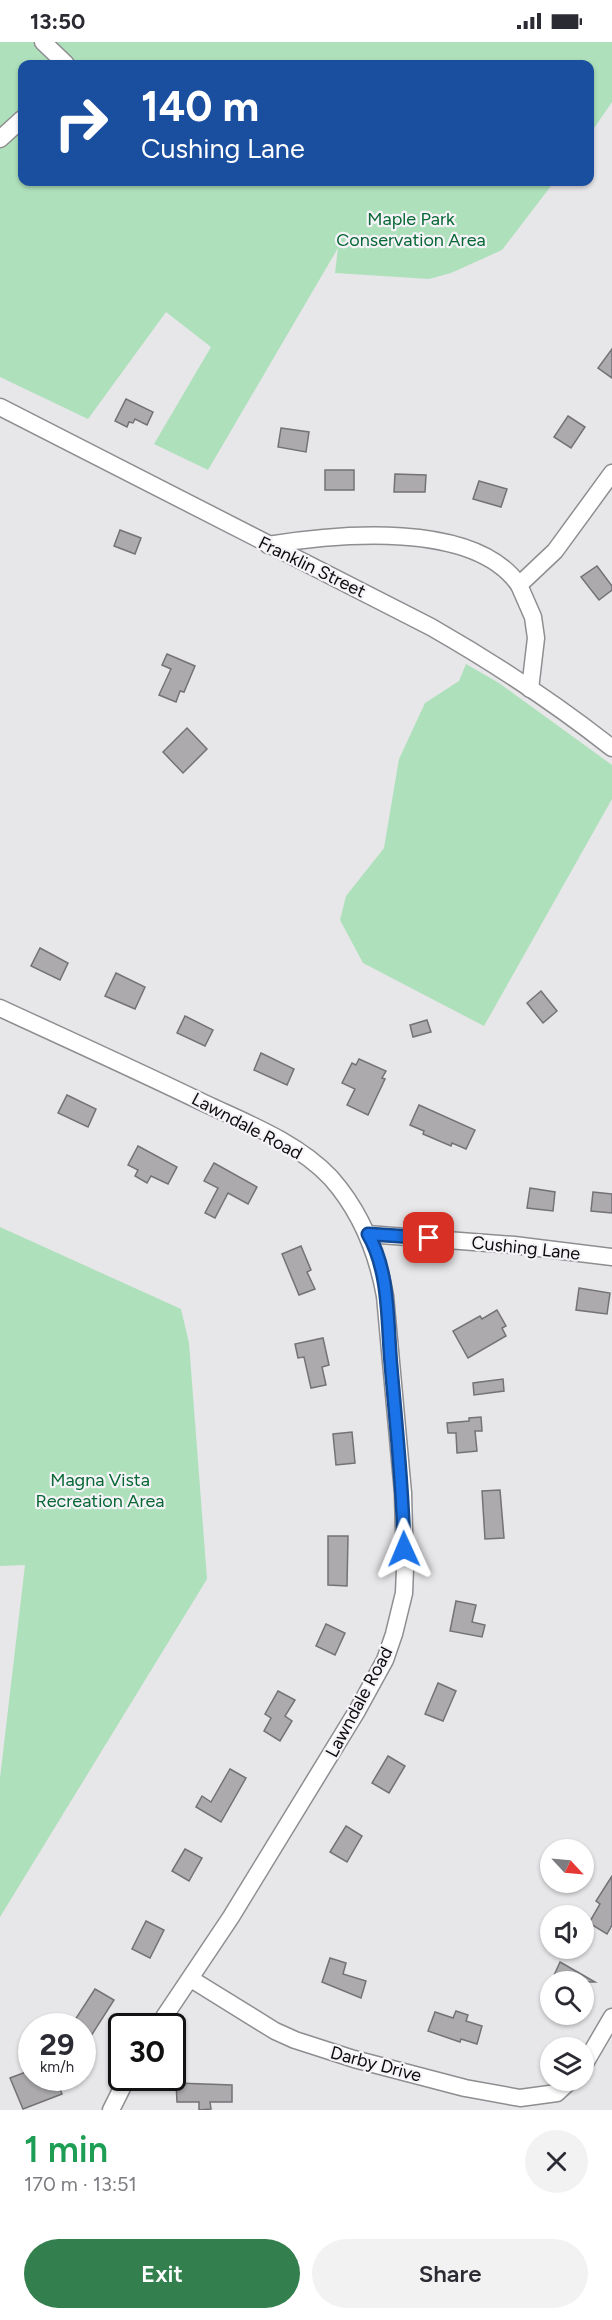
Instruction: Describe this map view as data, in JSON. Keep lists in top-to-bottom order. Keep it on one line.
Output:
{"streets":{"street":["Franklin Street","Lawndale Road","Cushing Lane","Darby Drive"]},"crossings":[["Lawndale Road","Cushing Lane"],["Lawndale Road","Darby Drive"]],"parks":["Maple Park Conservation Area","Magna Vista Recreation Area"],"north":"bottom right","page":{"status":"13:50","turn":["140 m","Cushing Lane"],"speed":"29 km/h","limit":"30","heading":["1 min","170 m · 13:51"],"buttons":["Exit","Share"]}}
